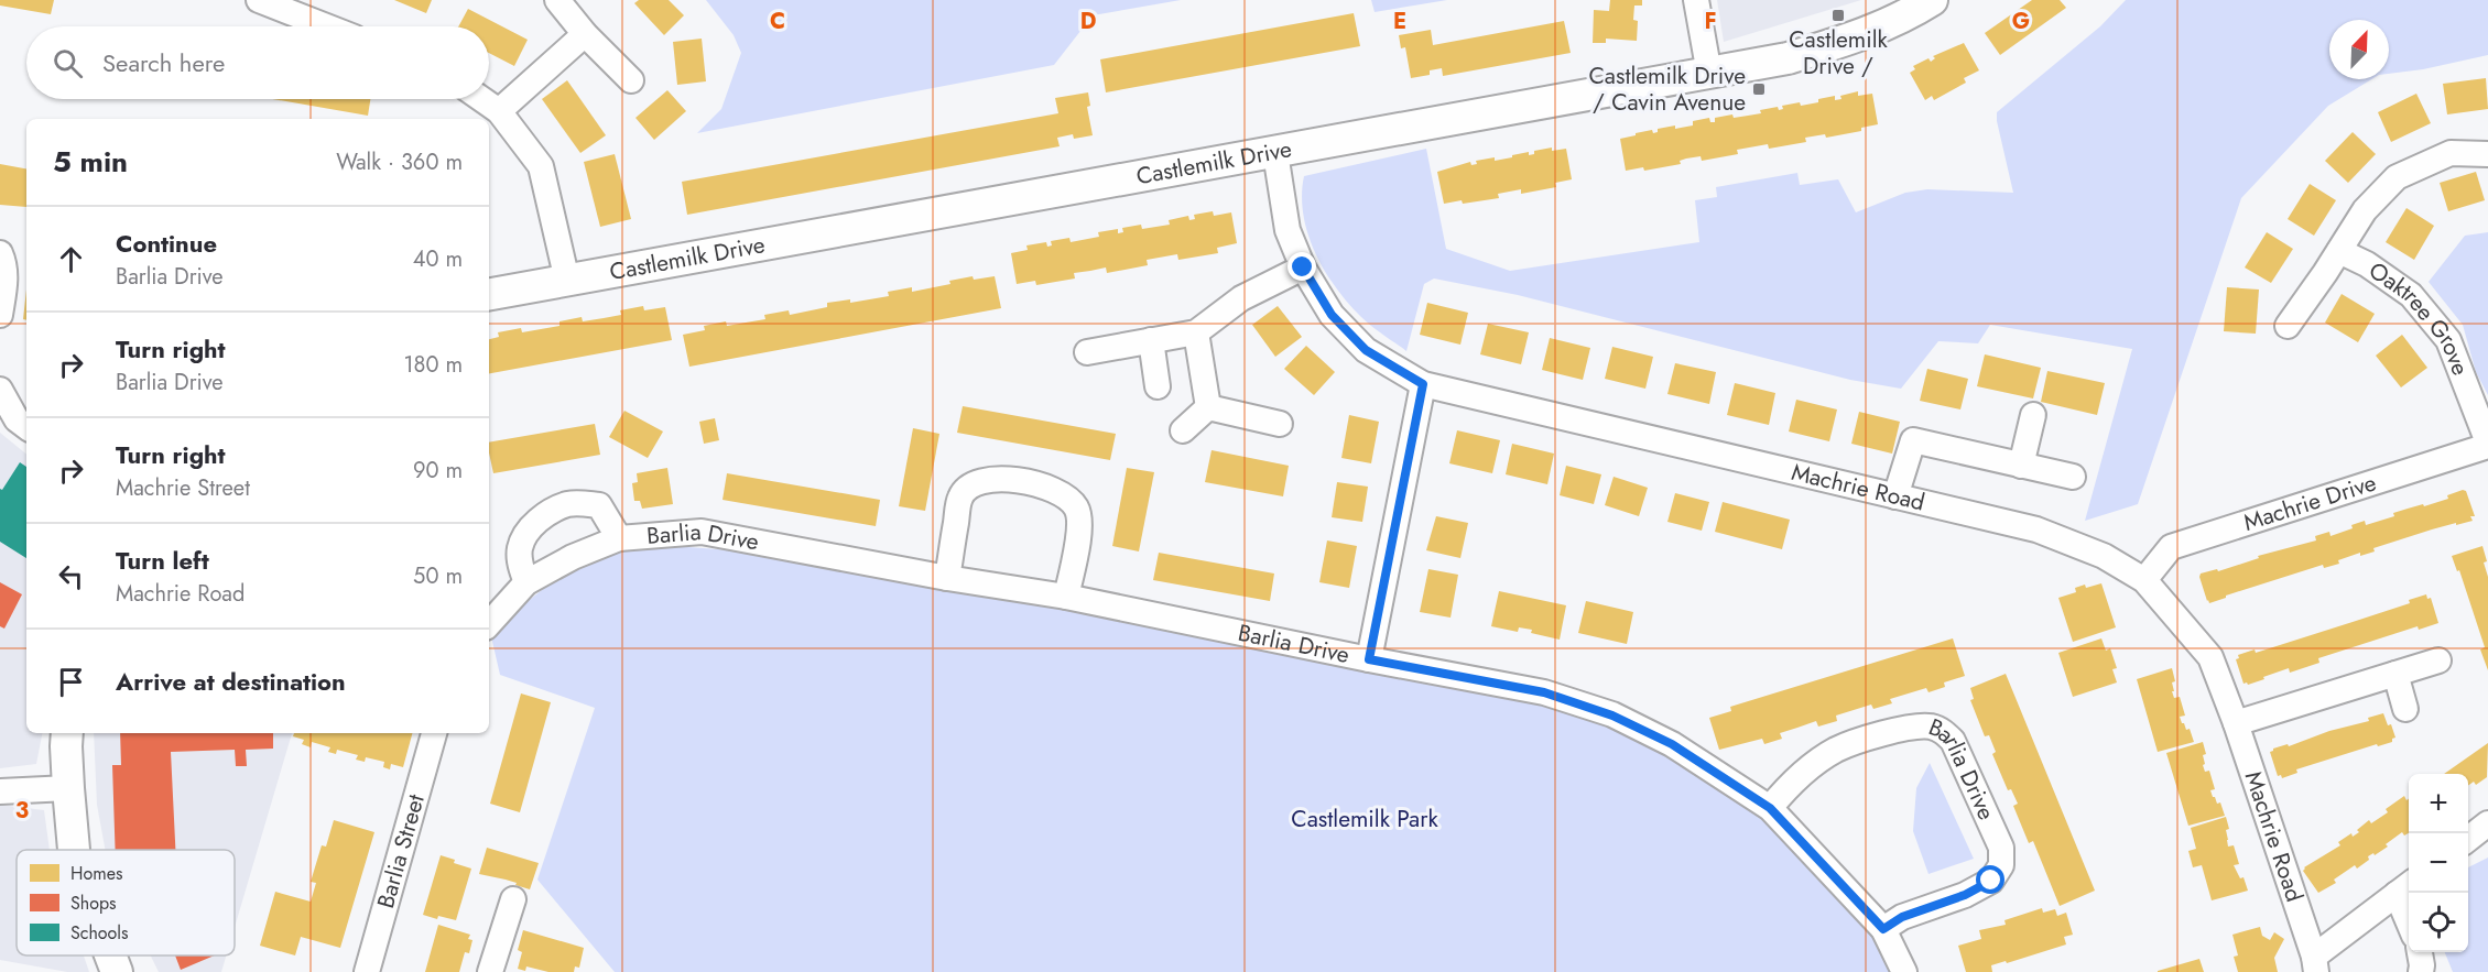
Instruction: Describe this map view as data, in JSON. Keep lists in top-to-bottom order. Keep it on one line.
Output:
{"streets":{"street":["Castlemilk Drive","Oaktree Grove","Machrie Road","Machrie Drive","Barlia Drive","Barlia Street"]},"crossings":[["Castlemilk Drive","Machrie Road"],["Oaktree Grove","Machrie Drive"],["Machrie Road","Machrie Drive"]],"parks":["Castlemilk Park"],"places":{"transit":["Castlemilk Drive /","Castlemilk Drive / Cavin Avenue"]},"legend":["Homes","Shops","Schools"],"north":"top right","page":{"search":"Search here","heading":["5 min","Walk · 360 m"],"list":[["Continue","Barlia Drive","40 m"],["Turn right","Barlia Drive","180 m"],["Turn right","Machrie Street","90 m"],["Turn left","Machrie Road","50 m"],"Arrive at destination"],"map_buttons":["+","−"]},"grid":{"columns":["C","D","E","F","G"],"rows":["3"]}}
